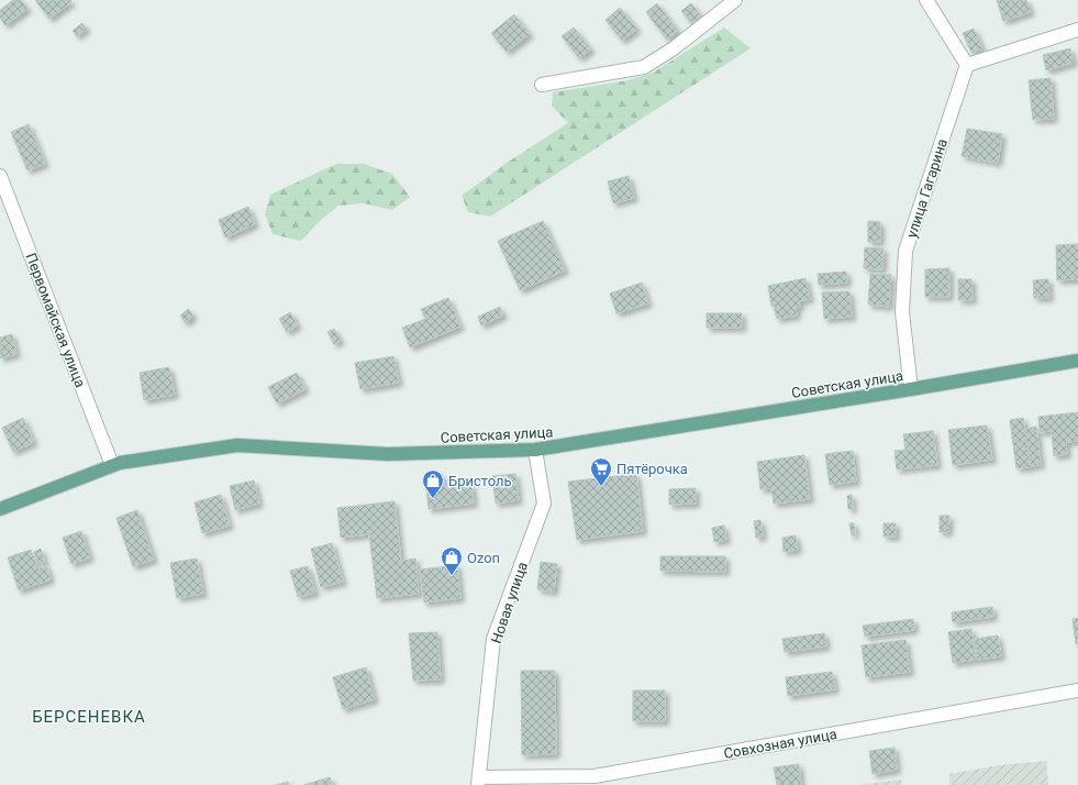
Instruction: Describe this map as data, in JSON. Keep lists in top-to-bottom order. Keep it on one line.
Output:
{"streets":{"main road":["Советская улица"],"street":["улица Гагарина","Первомайская улица","Новая улица","Совхозная улица"]},"crossings":[["улица Гагарина","Советская улица"],["Первомайская улица","Советская улица"],["Советская улица","Новая улица"],["Новая улица","Совхозная улица"]],"districts":["БЕРСЕНЕВКА"],"places":{"supermarket":["Пятёрочка"],"shop":["Бристоль","Ozon"]}}
